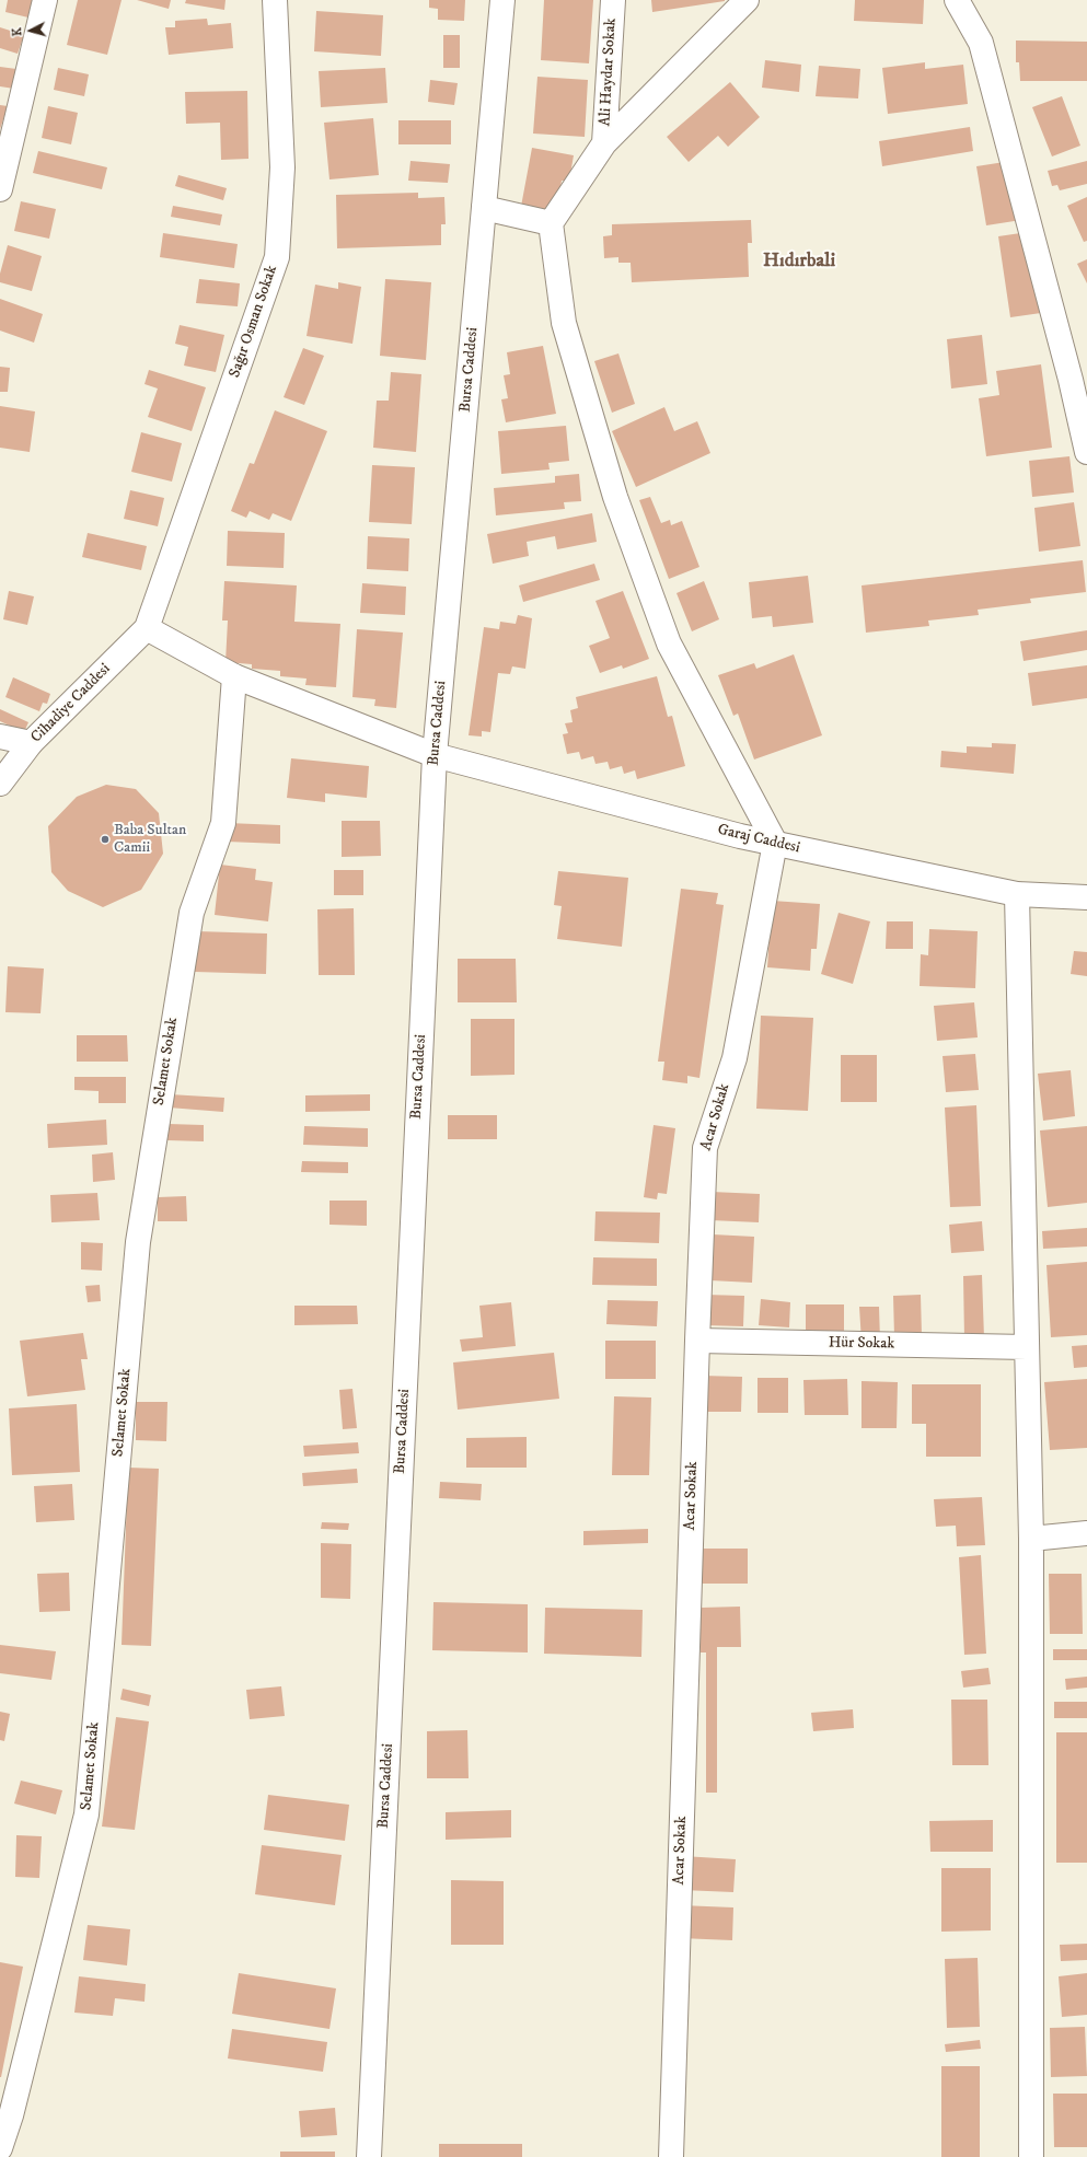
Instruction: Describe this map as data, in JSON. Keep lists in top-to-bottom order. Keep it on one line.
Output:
{"streets":{"street":["Ali Haydar Sokak","Sağır Osman Sokak","Bursa Caddesi","Cihadiye Caddesi","Garaj Caddesi","Selamet Sokak","Acar Sokak","Hür Sokak"]},"crossings":[["Sağır Osman Sokak","Cihadiye Caddesi"],["Sağır Osman Sokak","Garaj Caddesi"],["Bursa Caddesi","Garaj Caddesi"],["Cihadiye Caddesi","Garaj Caddesi"],["Garaj Caddesi","Selamet Sokak"],["Garaj Caddesi","Acar Sokak"],["Acar Sokak","Hür Sokak"]],"districts":["Hıdırbali"],"places":["Baba Sultan Camii"],"north":"left"}
